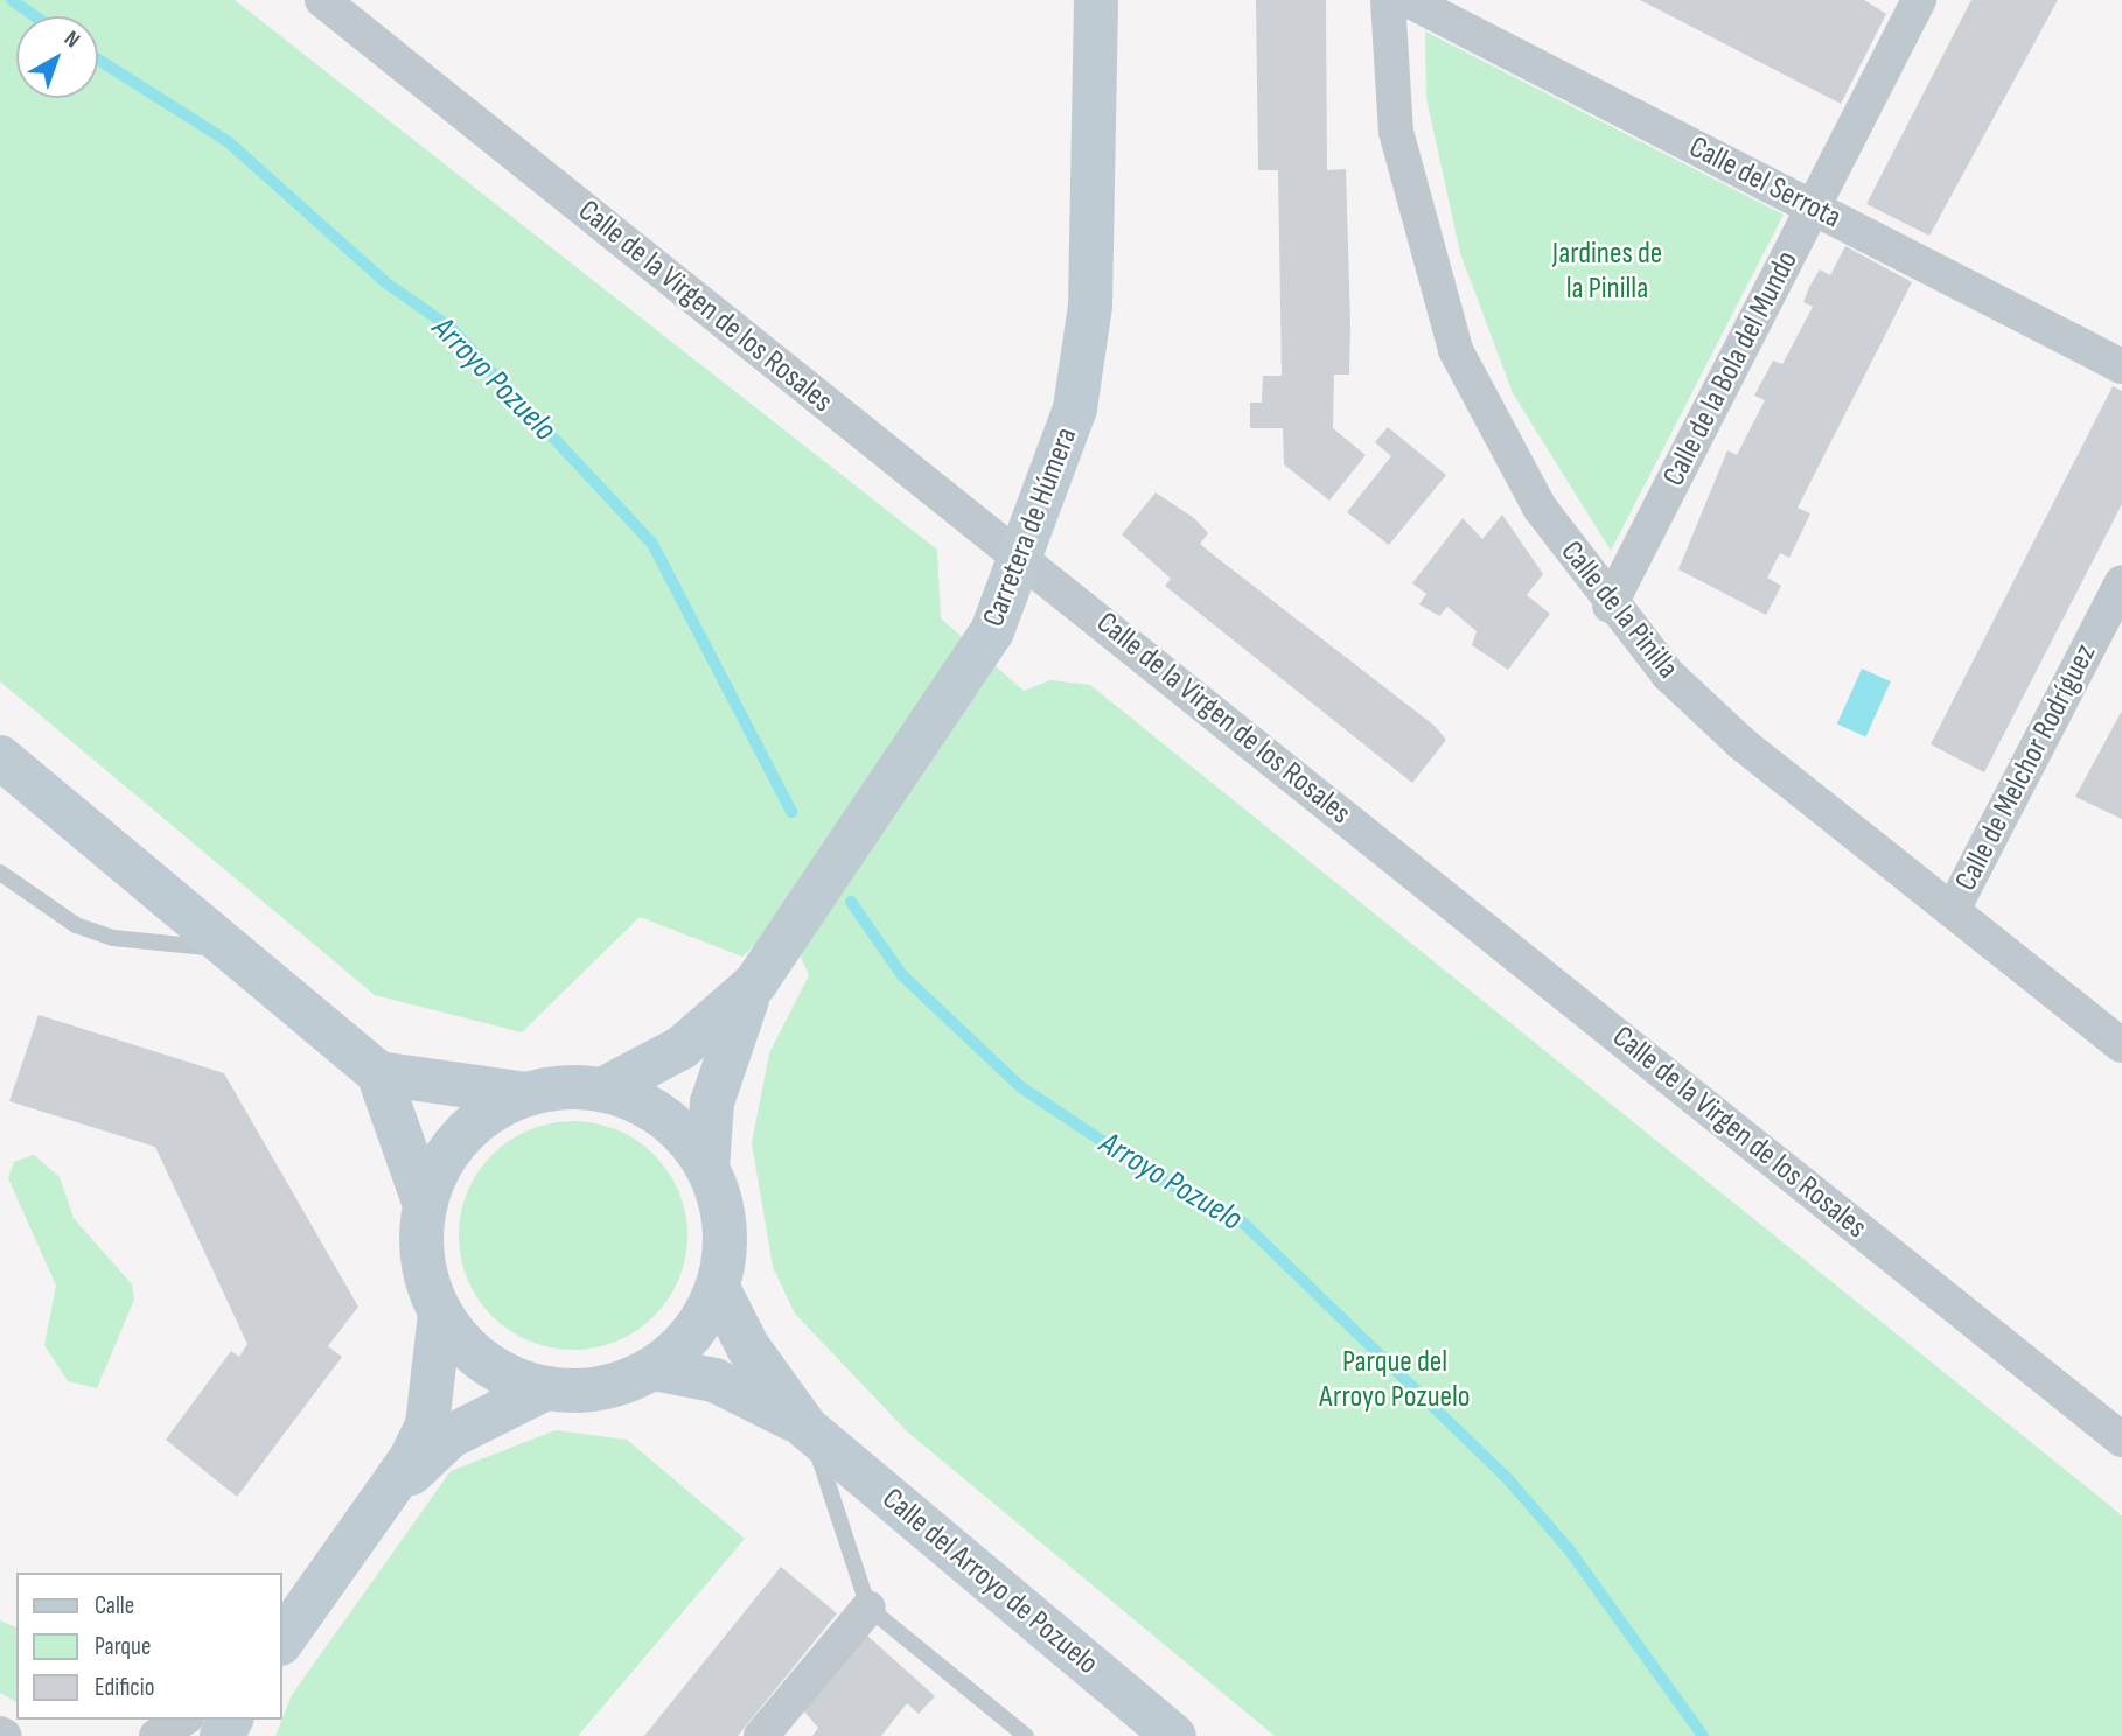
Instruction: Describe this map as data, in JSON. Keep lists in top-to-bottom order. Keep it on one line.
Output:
{"streets":{"main road":["Carretera de Húmera","Calle del Arroyo de Pozuelo"],"street":["Calle del Serrota","Calle de la Virgen de los Rosales","Calle de la Bola del Mundo","Calle de la Pinilla","Calle de Melchor Rodríguez"]},"crossings":[["Calle del Serrota","Calle de la Bola del Mundo"],["Calle de la Virgen de los Rosales","Carretera de Húmera"],["Calle de la Bola del Mundo","Calle de la Pinilla"],["Calle de la Pinilla","Calle de Melchor Rodríguez"]],"water":["Arroyo Pozuelo"],"parks":["Jardines de la Pinilla","Parque del Arroyo Pozuelo"],"legend":["Calle","Parque","Edificio"],"north":"top right"}
